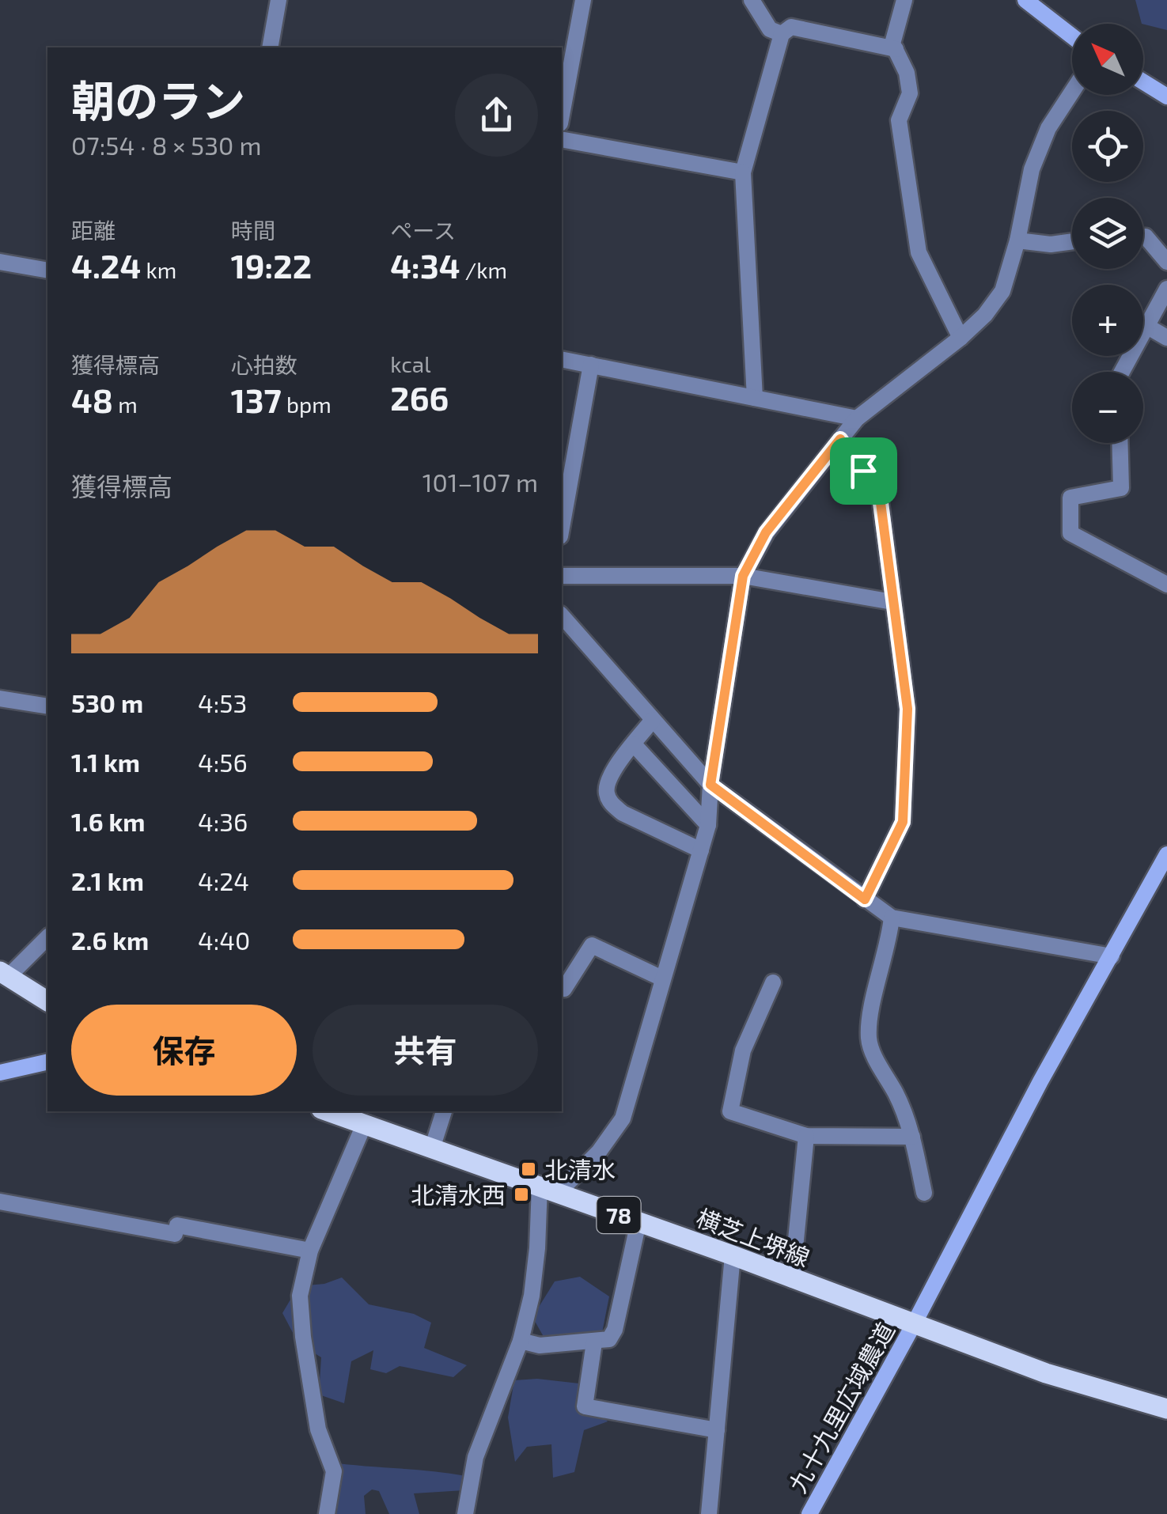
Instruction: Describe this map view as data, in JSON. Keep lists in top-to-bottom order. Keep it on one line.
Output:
{"streets":{"main road":["78","横芝上堺線"],"street":["九十九里広域農道"]},"crossings":[["横芝上堺線","九十九里広域農道"]],"places":{"transit":["北清水","北清水西"]},"north":"top left","page":{"map_buttons":["+","−"],"heading":["朝のラン","07:54 · 8 × 530 m"],"stats":[["距離","4.24 km"],["時間","19:22"],["ペース","4:34 /km"],["獲得標高","48 m"],["心拍数","137 bpm"],["kcal","266"]],"chart":["獲得標高","101–107 m"],"list":[{"name":"530 m","note":"4:53"},{"name":"1.1 km","note":"4:56"},{"name":"1.6 km","note":"4:36"},{"name":"2.1 km","note":"4:24"},{"name":"2.6 km","note":"4:40"}],"buttons":["保存","共有"]}}
